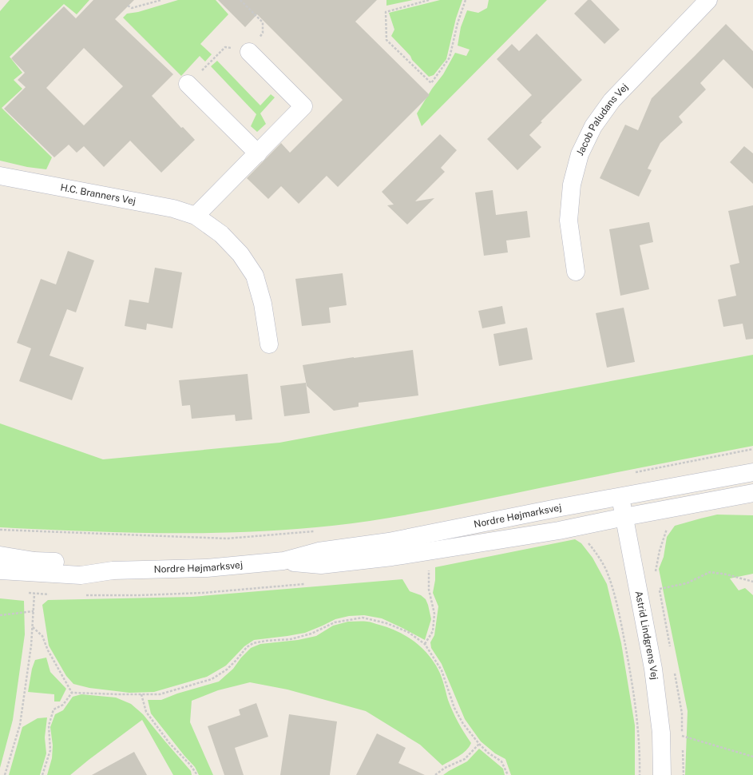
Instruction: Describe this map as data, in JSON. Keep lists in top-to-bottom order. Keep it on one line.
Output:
{"streets":{"street":["Jacob Paludans Vej","H.C. Branners Vej","Nordre Højmarksvej","Astrid Lindgrens Vej"]},"crossings":[["Nordre Højmarksvej","Astrid Lindgrens Vej"]]}
